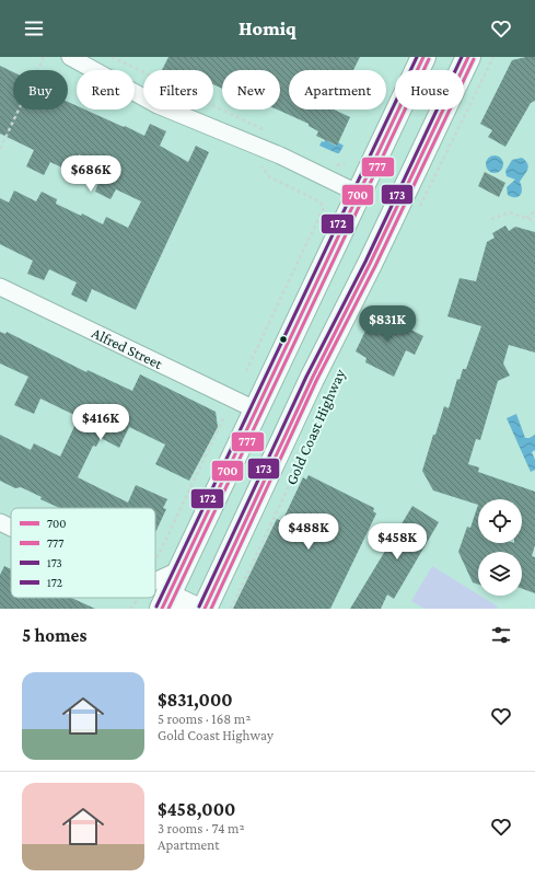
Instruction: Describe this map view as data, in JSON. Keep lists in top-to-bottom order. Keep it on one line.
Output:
{"streets":{"highway":["Gold Coast Highway"],"street":["Alfred Street"]},"lines":["transit line 700","transit line 173","transit line 172","transit line 777"],"legend":["700","777","173","172"],"page":{"header":"Homiq","chip":["Buy","Rent","Filters","New","Apartment","House"],"price":["$686K","$831K","$416K","$488K","$458K"],"heading":"5 homes","list":[{"name":"$831,000","note":"5 rooms · 168 m² · Gold Coast Highway"},{"name":"$458,000","note":"3 rooms · 74 m² · Apartment"}]}}
